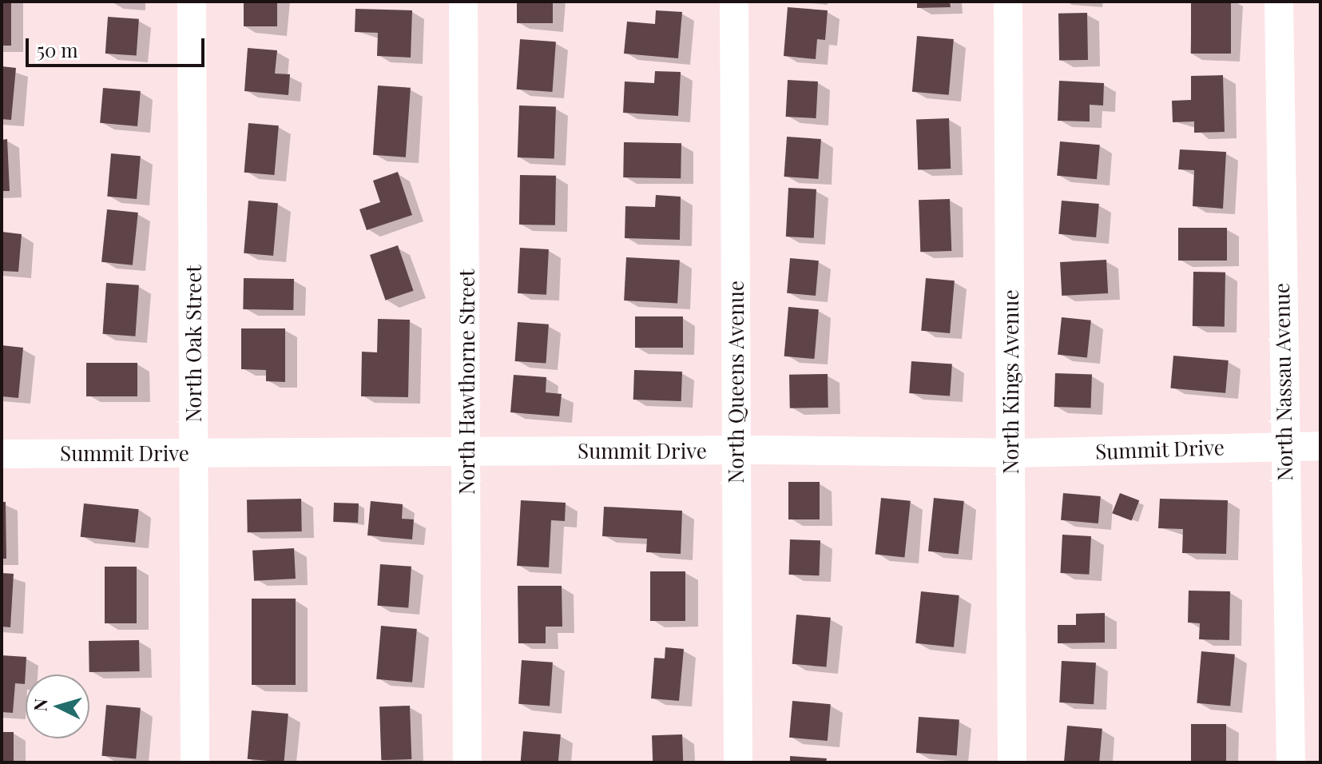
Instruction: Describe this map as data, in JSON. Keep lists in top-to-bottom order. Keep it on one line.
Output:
{"streets":{"street":["North Oak Street","North Hawthorne Street","North Queens Avenue","North Kings Avenue","North Nassau Avenue","Summit Drive"]},"crossings":[["North Oak Street","Summit Drive"],["North Hawthorne Street","Summit Drive"],["North Queens Avenue","Summit Drive"],["North Kings Avenue","Summit Drive"],["North Nassau Avenue","Summit Drive"]],"scale_bar":"50 m","north":"left"}
